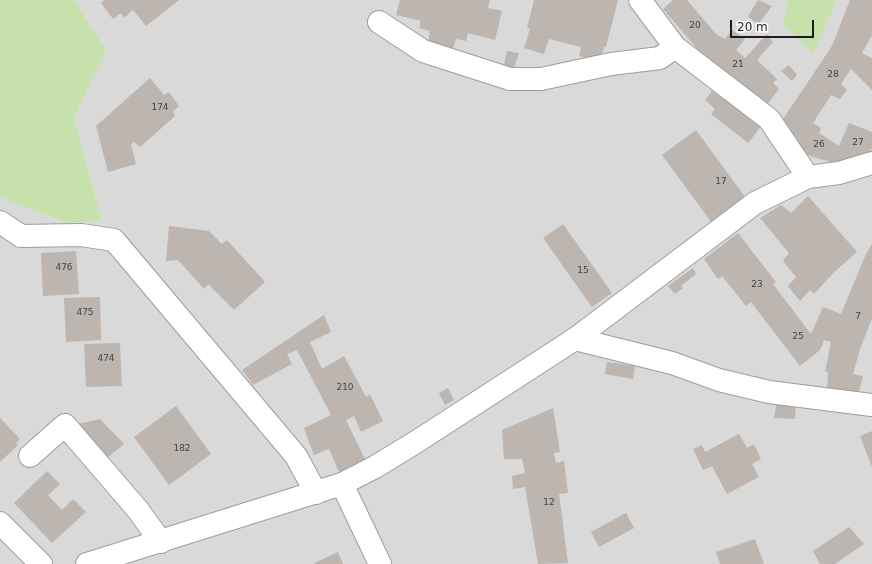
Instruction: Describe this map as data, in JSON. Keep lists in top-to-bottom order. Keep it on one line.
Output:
{"house_numbers":["20","21","28","174","27","26","17","476","15","23","475","7","25","474","210","182","12"],"scale_bar":"20 m"}
